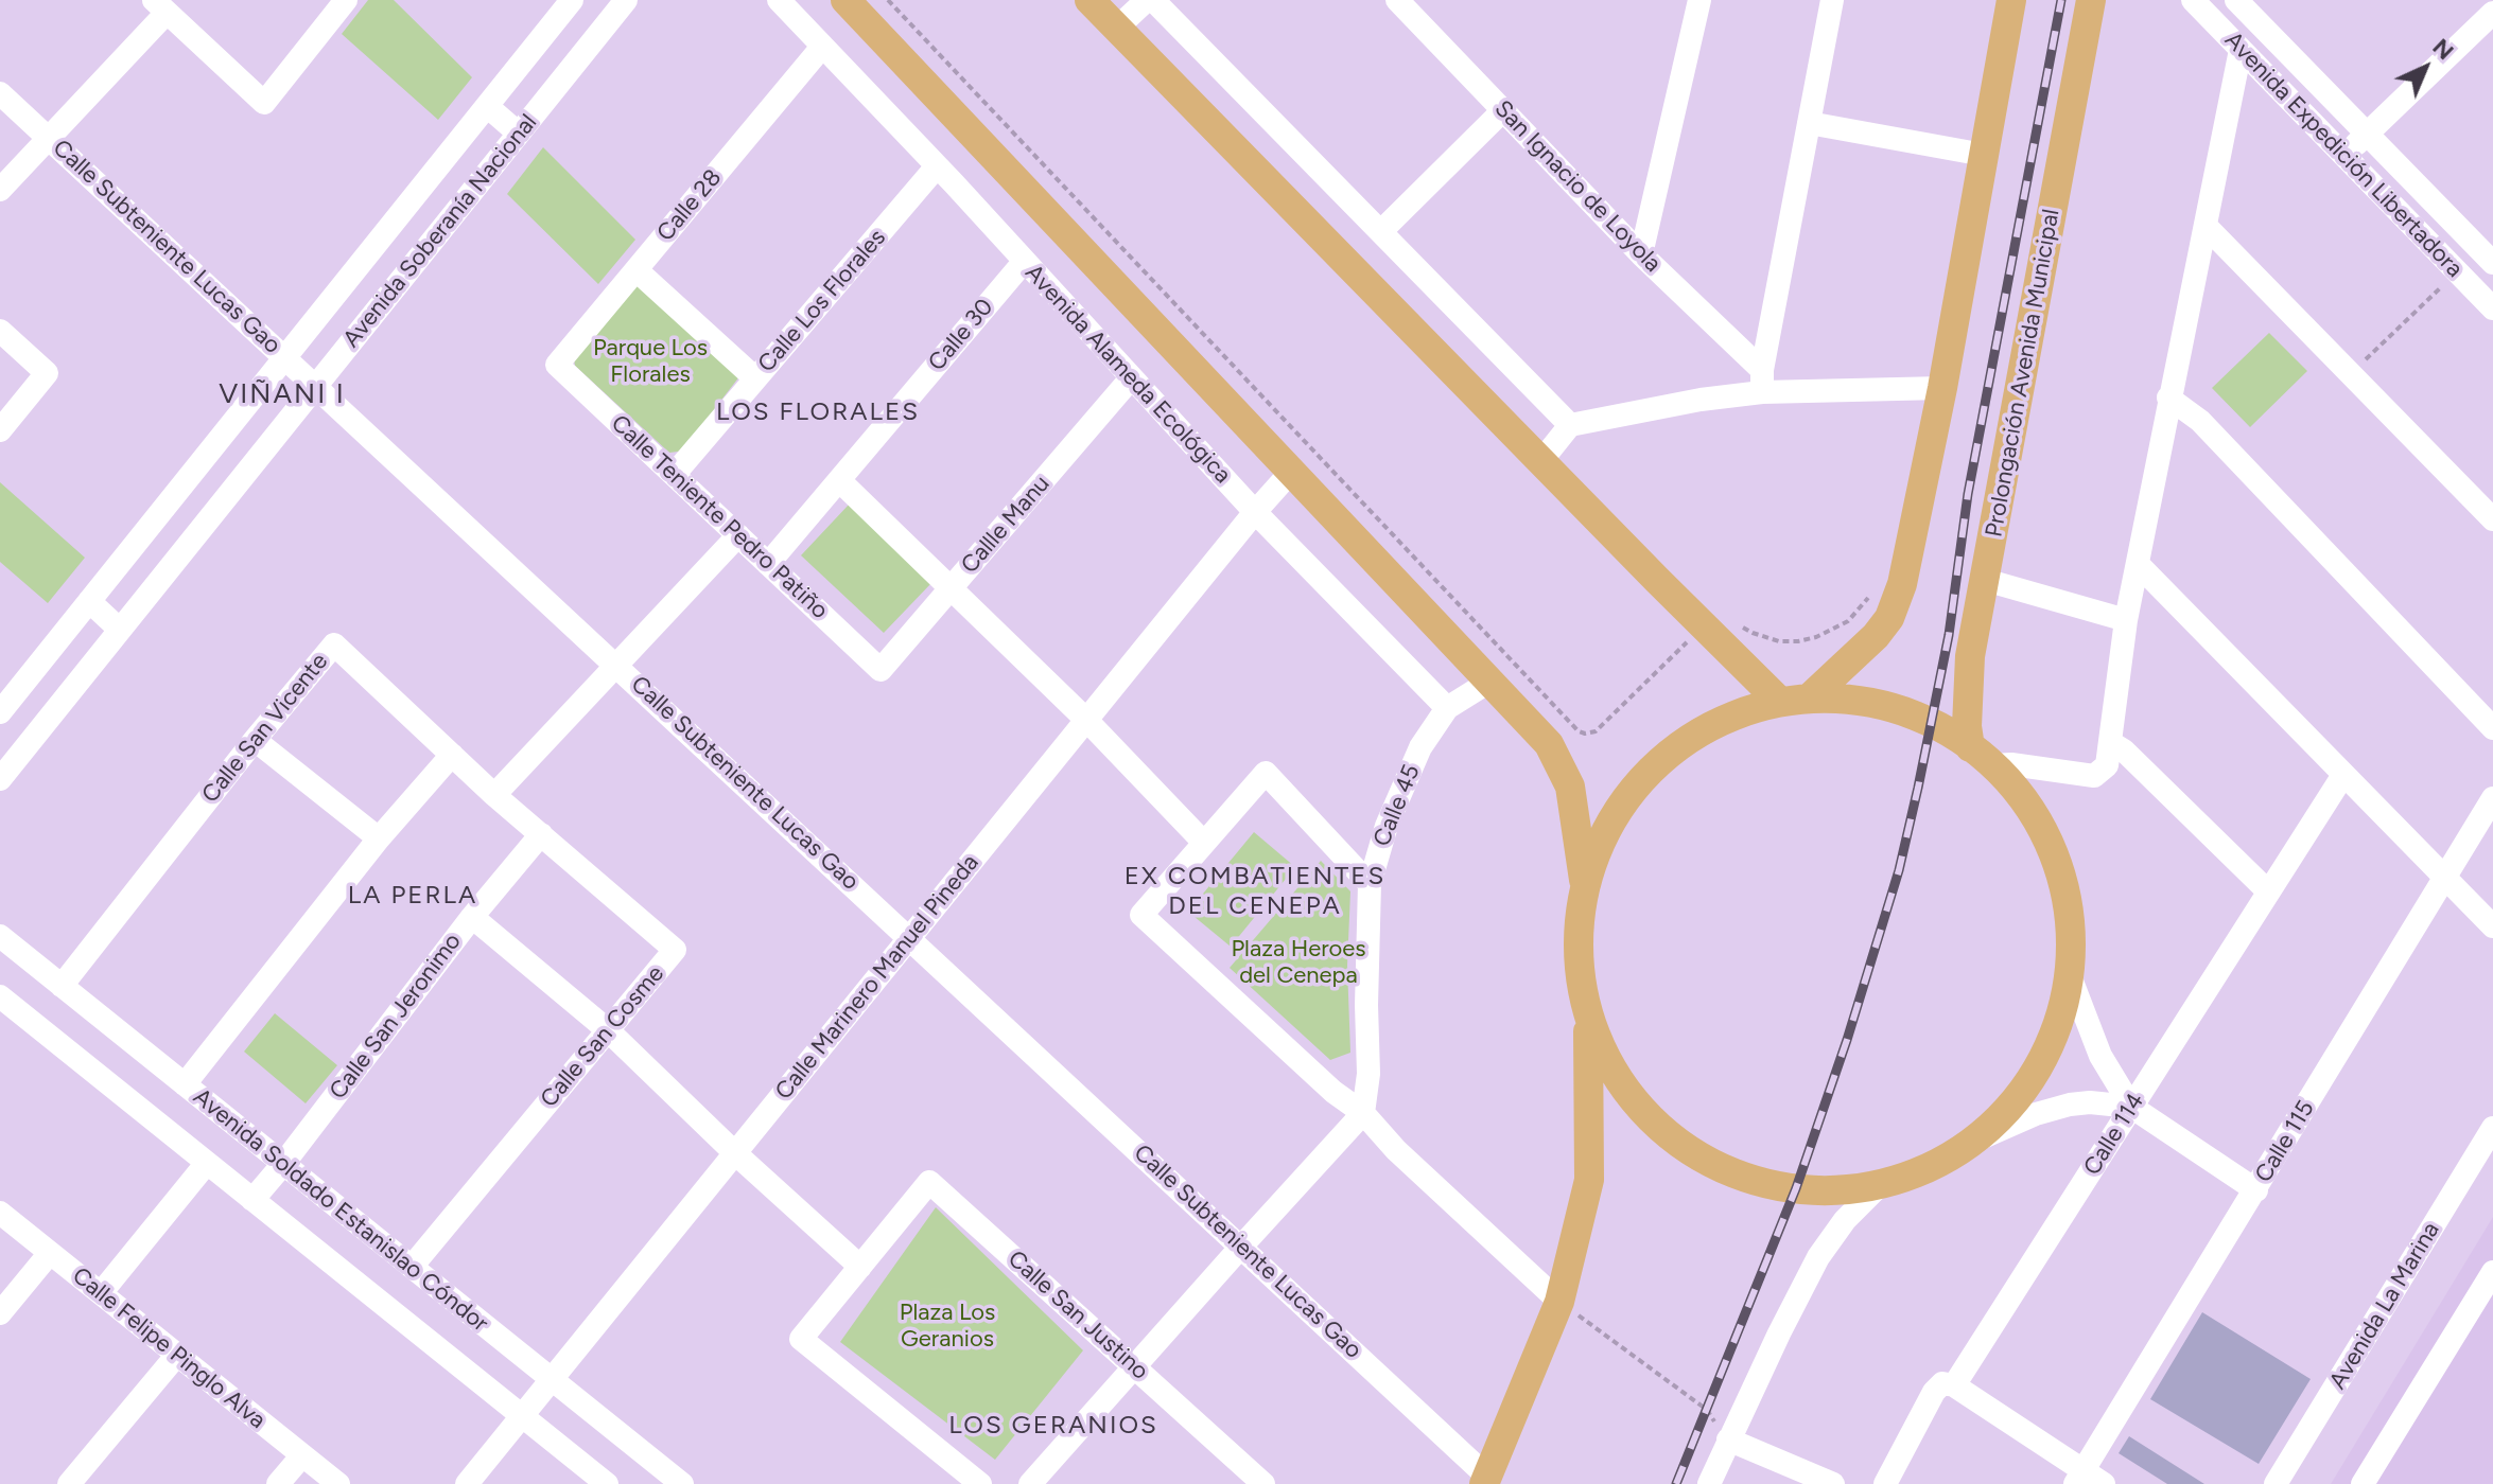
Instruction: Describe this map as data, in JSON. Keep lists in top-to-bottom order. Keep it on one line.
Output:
{"streets":{"main road":["Prolongación Avenida Municipal"],"street":["Avenida Expedición Libertadora","San Ignacio de Loyola","Calle 28","Avenida Soberanía Nacional","Calle Subteniente Lucas Gao","Calle Los Florales","Calle 30","Avenida Alameda Ecológica","Calle Teniente Pedro Patiño","Callle Manu","Calle San Vicente","Calle 45","Calle Marinero Manuel Pineda","Calle San Jeronimo","Calle San Cosme","Calle 114","Calle 115","Avenida Soldado Estanislao Cóndor","Avenida La Marina","Calle San Justino","Calle Felipe Pinglo Alva"]},"crossings":[["Calle 28","Avenida Alameda Ecológica"],["Calle 28","Calle Teniente Pedro Patiño"],["Avenida Soberanía Nacional","Calle Subteniente Lucas Gao"],["Calle Subteniente Lucas Gao","Calle Marinero Manuel Pineda"],["Calle Los Florales","Avenida Alameda Ecológica"],["Calle Los Florales","Calle Teniente Pedro Patiño"],["Calle 30","Avenida Alameda Ecológica"],["Calle 30","Calle Teniente Pedro Patiño"],["Avenida Alameda Ecológica","Callle Manu"],["Avenida Alameda Ecológica","Calle 45"],["Avenida Alameda Ecológica","Calle Marinero Manuel Pineda"],["Calle Teniente Pedro Patiño","Callle Manu"],["Calle San Vicente","Calle San Cosme"],["Calle San Vicente","Avenida Soldado Estanislao Cóndor"],["Calle Marinero Manuel Pineda","Avenida Soldado Estanislao Cóndor"],["Calle San Jeronimo","Calle San Cosme"],["Calle San Jeronimo","Avenida Soldado Estanislao Cóndor"],["Calle San Cosme","Avenida Soldado Estanislao Cóndor"]],"districts":["VIÑANI I","LOS FLORALES","EX COMBATIENTES DEL CENEPA","LA PERLA","LOS GERANIOS"],"parks":["Parque Los Florales","Plaza Heroes del Cenepa","Plaza Los Geranios"],"north":"top right"}
